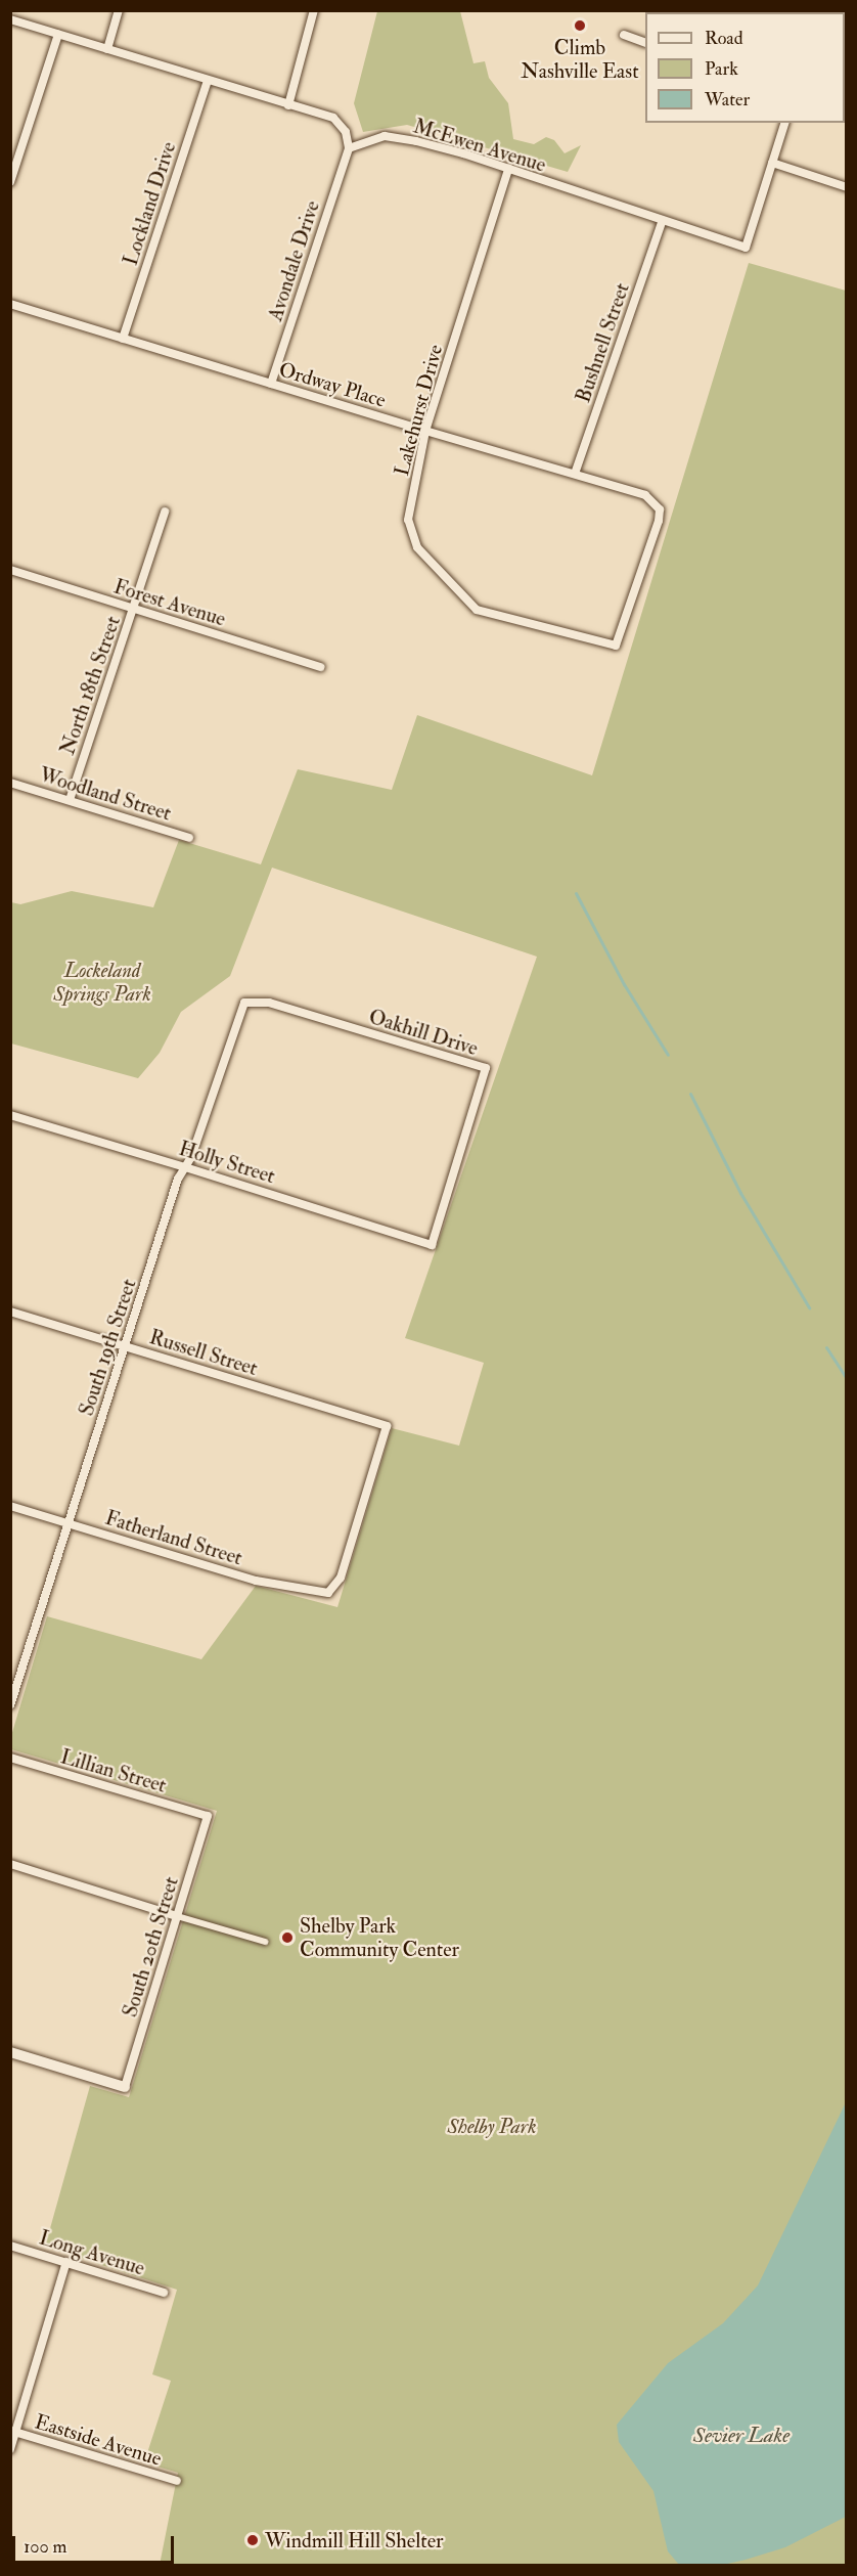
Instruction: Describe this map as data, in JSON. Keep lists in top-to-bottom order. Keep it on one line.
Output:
{"streets":{"street":["McEwen Avenue","Lockland Drive","Avondale Drive","Bushnell Street","Ordway Place","Lakehurst Drive","Forest Avenue","North 18th Street","Woodland Street","Oakhill Drive","Holly Street","South 19th Street","Russell Street","Fatherland Street","Lillian Street","South 20th Street","Long Avenue","Eastside Avenue"]},"crossings":[["McEwen Avenue","Avondale Drive"],["McEwen Avenue","Bushnell Street"],["McEwen Avenue","Lakehurst Drive"],["Lockland Drive","Ordway Place"],["Avondale Drive","Ordway Place"],["Bushnell Street","Ordway Place"],["Ordway Place","Lakehurst Drive"],["Forest Avenue","North 18th Street"],["North 18th Street","Woodland Street"],["Oakhill Drive","Holly Street"],["Oakhill Drive","South 19th Street"],["Holly Street","South 19th Street"],["South 19th Street","Russell Street"],["South 19th Street","Fatherland Street"],["Russell Street","Fatherland Street"],["Lillian Street","South 20th Street"]],"water":["Sevier Lake"],"parks":["Lockeland Springs Park","Shelby Park"],"places":["Climb Nashville East","Shelby Park Community Center","Windmill Hill Shelter"],"legend":["Road","Park","Water"],"scale_bar":"100 m"}
